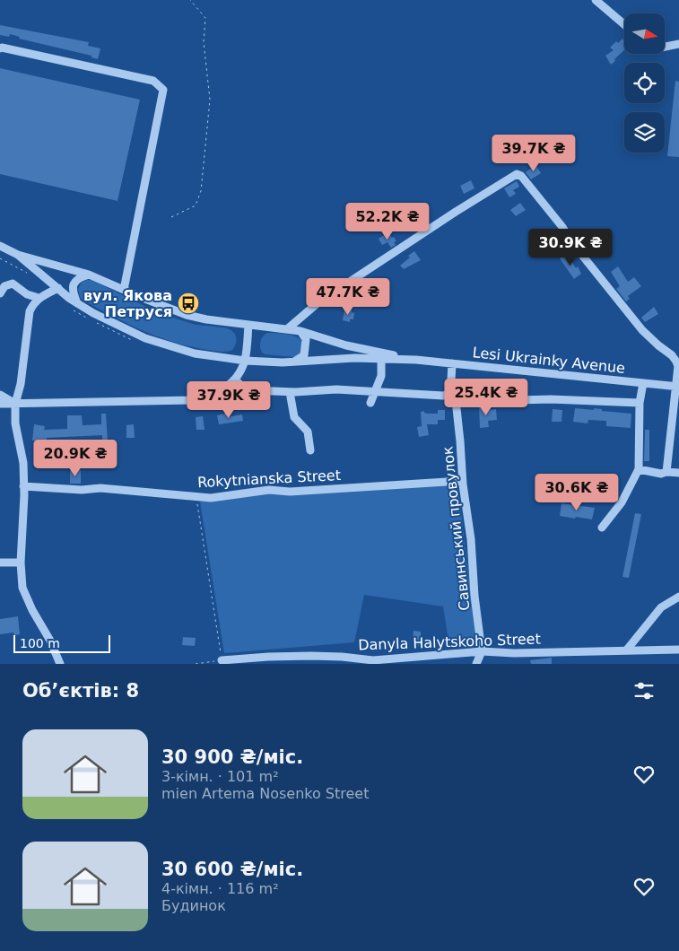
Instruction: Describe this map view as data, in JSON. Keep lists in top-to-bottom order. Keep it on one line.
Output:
{"streets":{"street":["Lesi Ukrainky Avenue","Rokytnianska Street","Савинський провулок","Danyla Halytskoho Street"]},"crossings":[["Lesi Ukrainky Avenue","Савинський провулок"],["Rokytnianska Street","Савинський провулок"],["Савинський провулок","Danyla Halytskoho Street"]],"places":{"bus stop":["вул. Якова Петруся"]},"scale_bar":"100 m","north":"right","page":{"price":["39.7K ₴","52.2K ₴","30.9K ₴","47.7K ₴","25.4K ₴","37.9K ₴","20.9K ₴","30.6K ₴"],"scale":"100 m","heading":"Об’єктів: 8","list":[{"name":"30 900 ₴/міс.","note":"3-кімн. · 101 m² · mien Artema Nosenko Street"},{"name":"30 600 ₴/міс.","note":"4-кімн. · 116 m² · Будинок"}]}}
